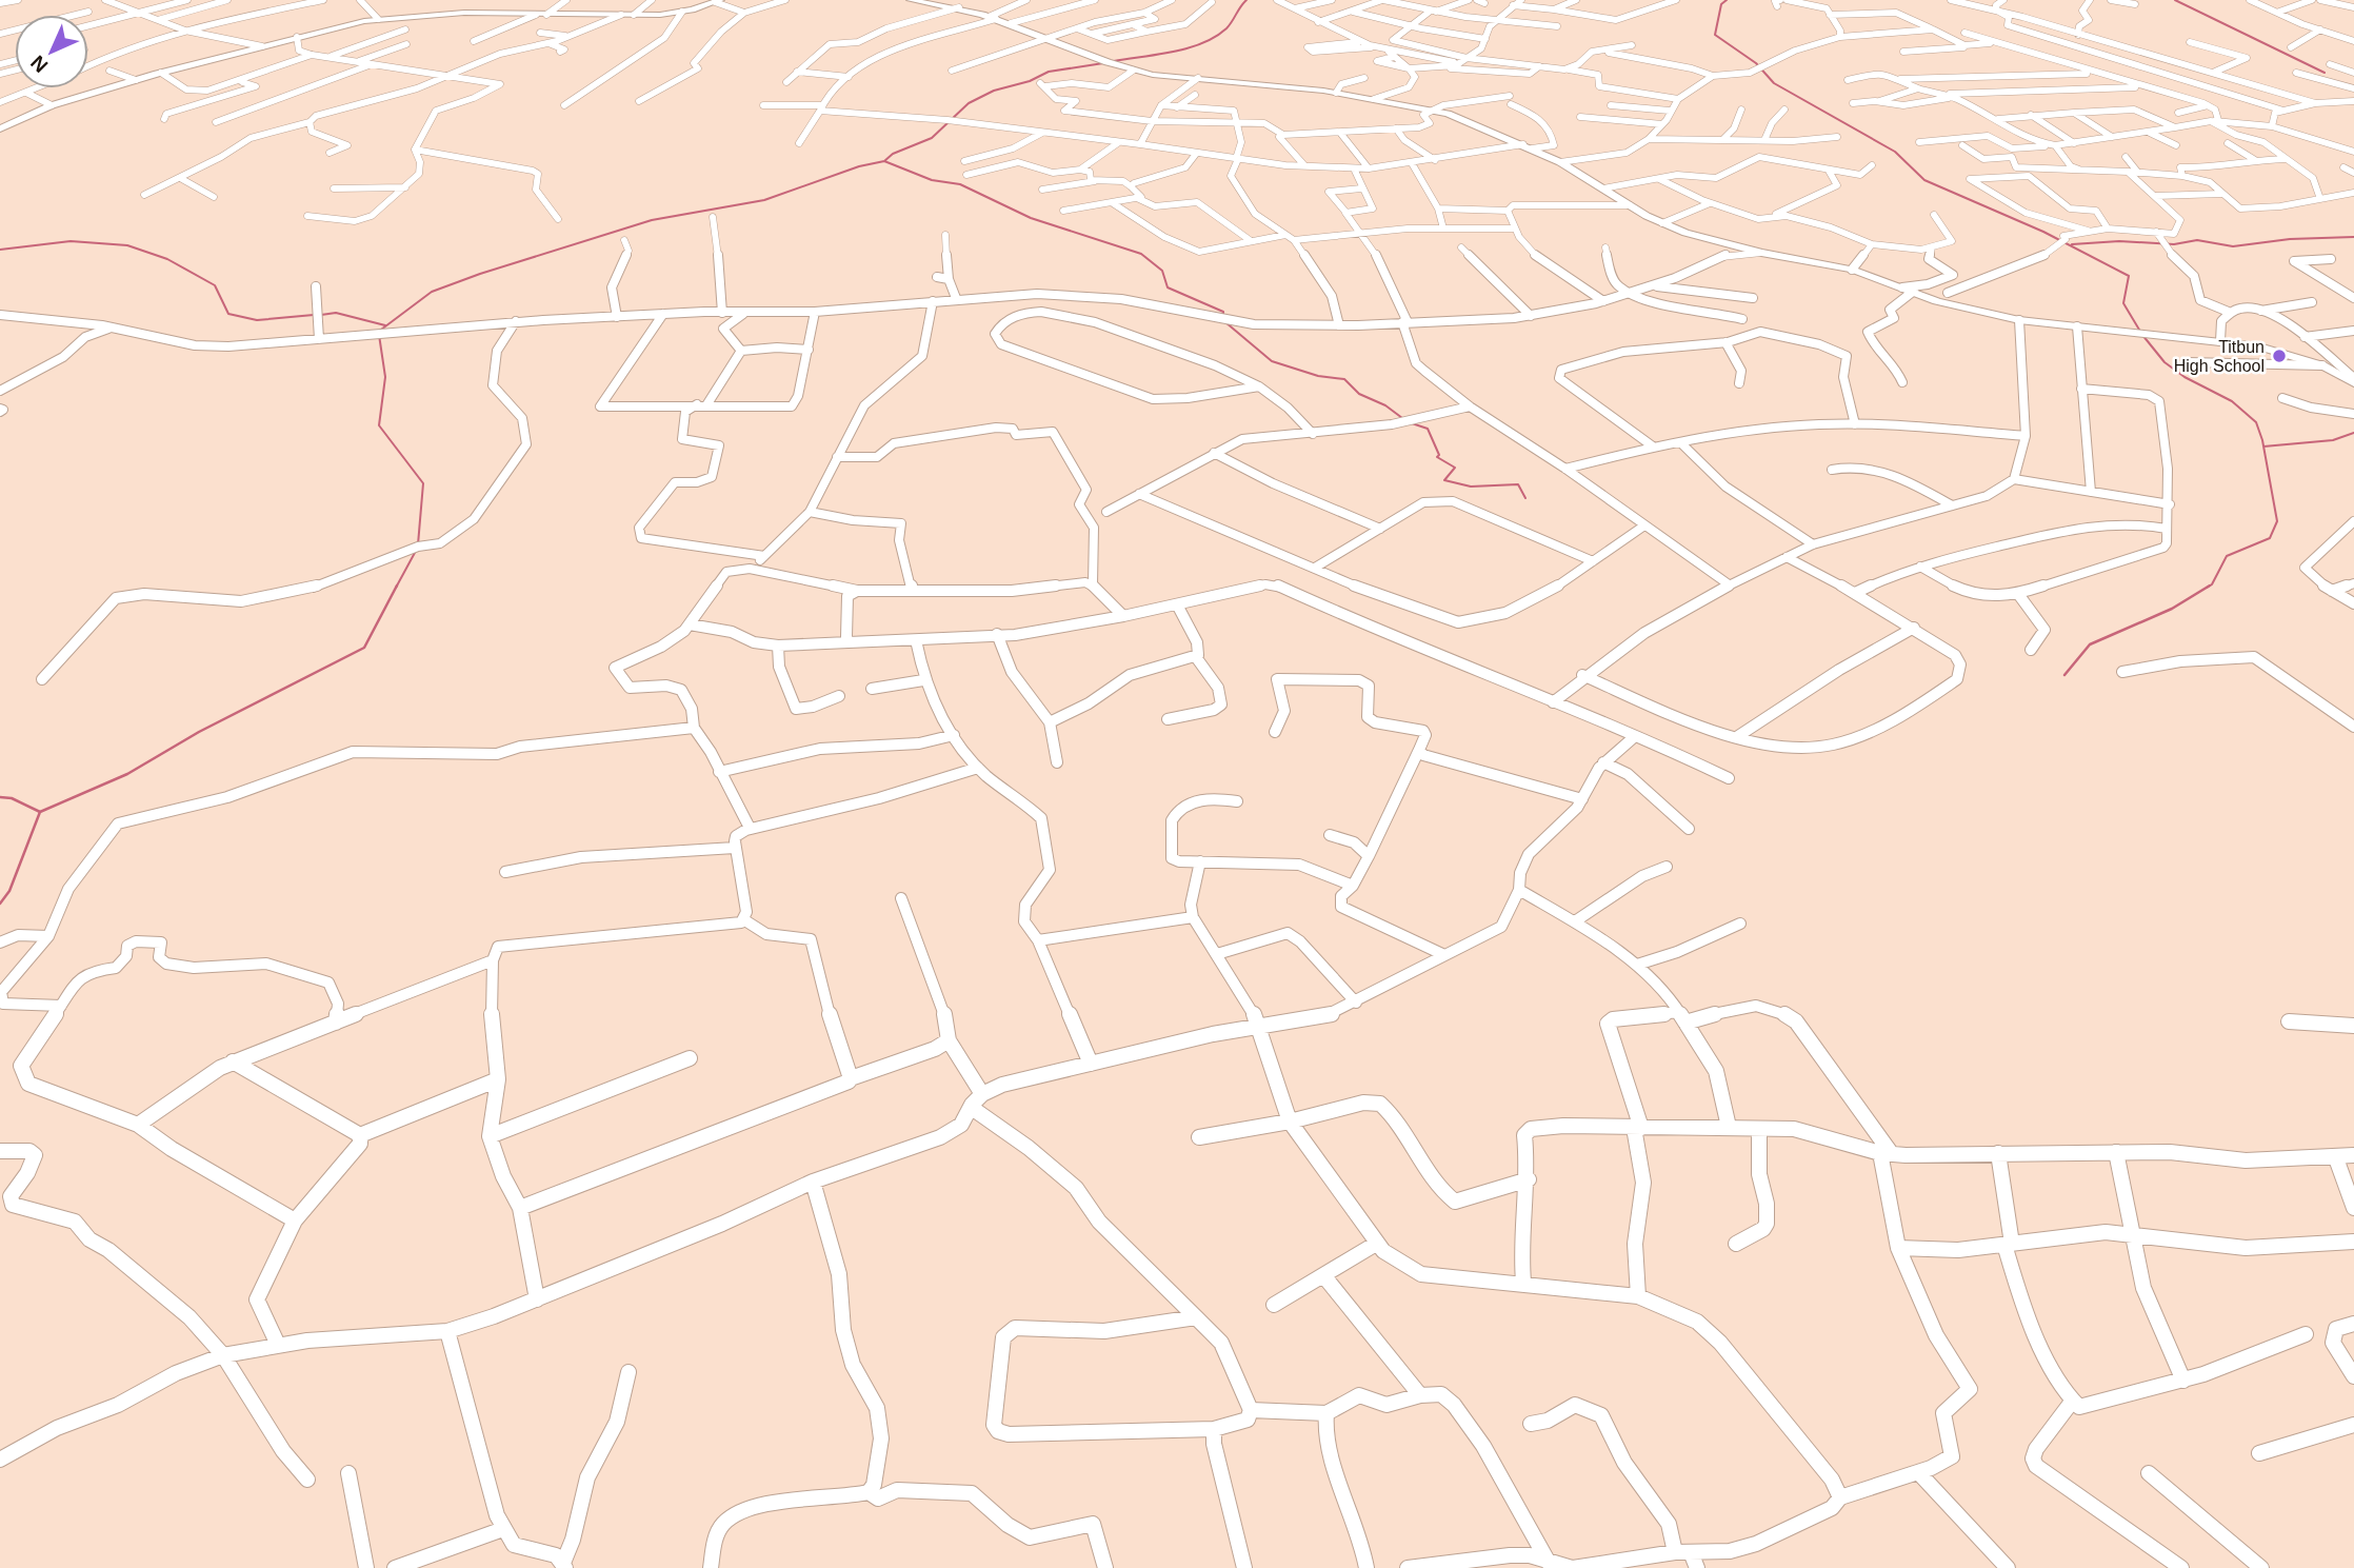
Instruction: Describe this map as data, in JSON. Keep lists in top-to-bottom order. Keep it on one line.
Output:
{"places":["Titbun High School"],"north":"bottom left"}
